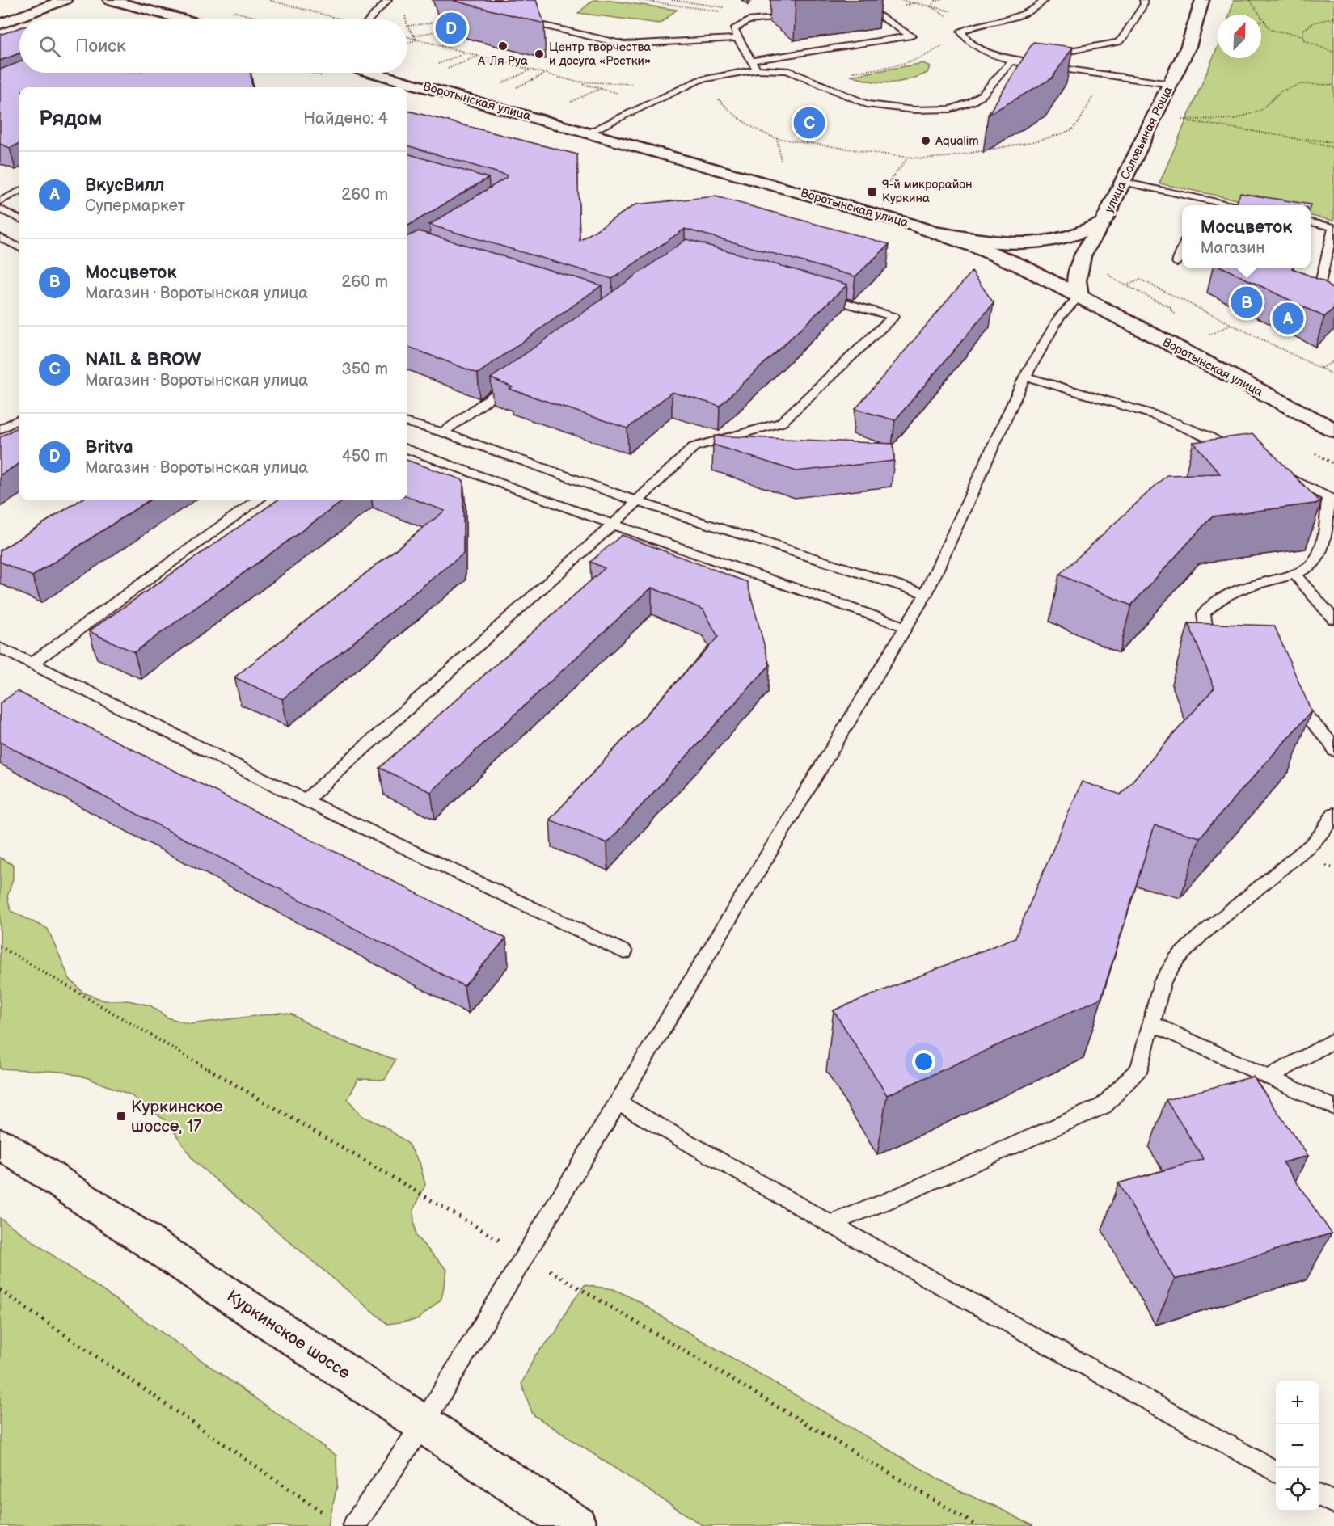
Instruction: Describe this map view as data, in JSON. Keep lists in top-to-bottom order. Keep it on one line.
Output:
{"streets":{"street":["Воротынская улица","улица Соловьиная Роща","Куркинское шоссе"]},"crossings":[["Воротынская улица","улица Соловьиная Роща"]],"places":{"other":["А-Ля Руа","Центр творчества и досуга «Ростки»","Aqualim"],"transit":["9-й микрорайон Куркина","Куркинское шоссе, 17"]},"north":"top right","page":{"pins":["D","C","B","A"],"search":"Поиск","heading":["Рядом","Найдено: 4"],"list":[{"mark":"A","name":"ВкусВилл","note":"Супермаркет","value":"260 m"},{"mark":"B","name":"Мосцветок","note":"Магазин · Воротынская улица","value":"260 m"},{"mark":"C","name":"NAIL & BROW","note":"Магазин · Воротынская улица","value":"350 m"},{"mark":"D","name":"Britva","note":"Магазин · Воротынская улица","value":"450 m"}],"popup":["Мосцветок","Магазин"],"map_buttons":["+","−"]}}
